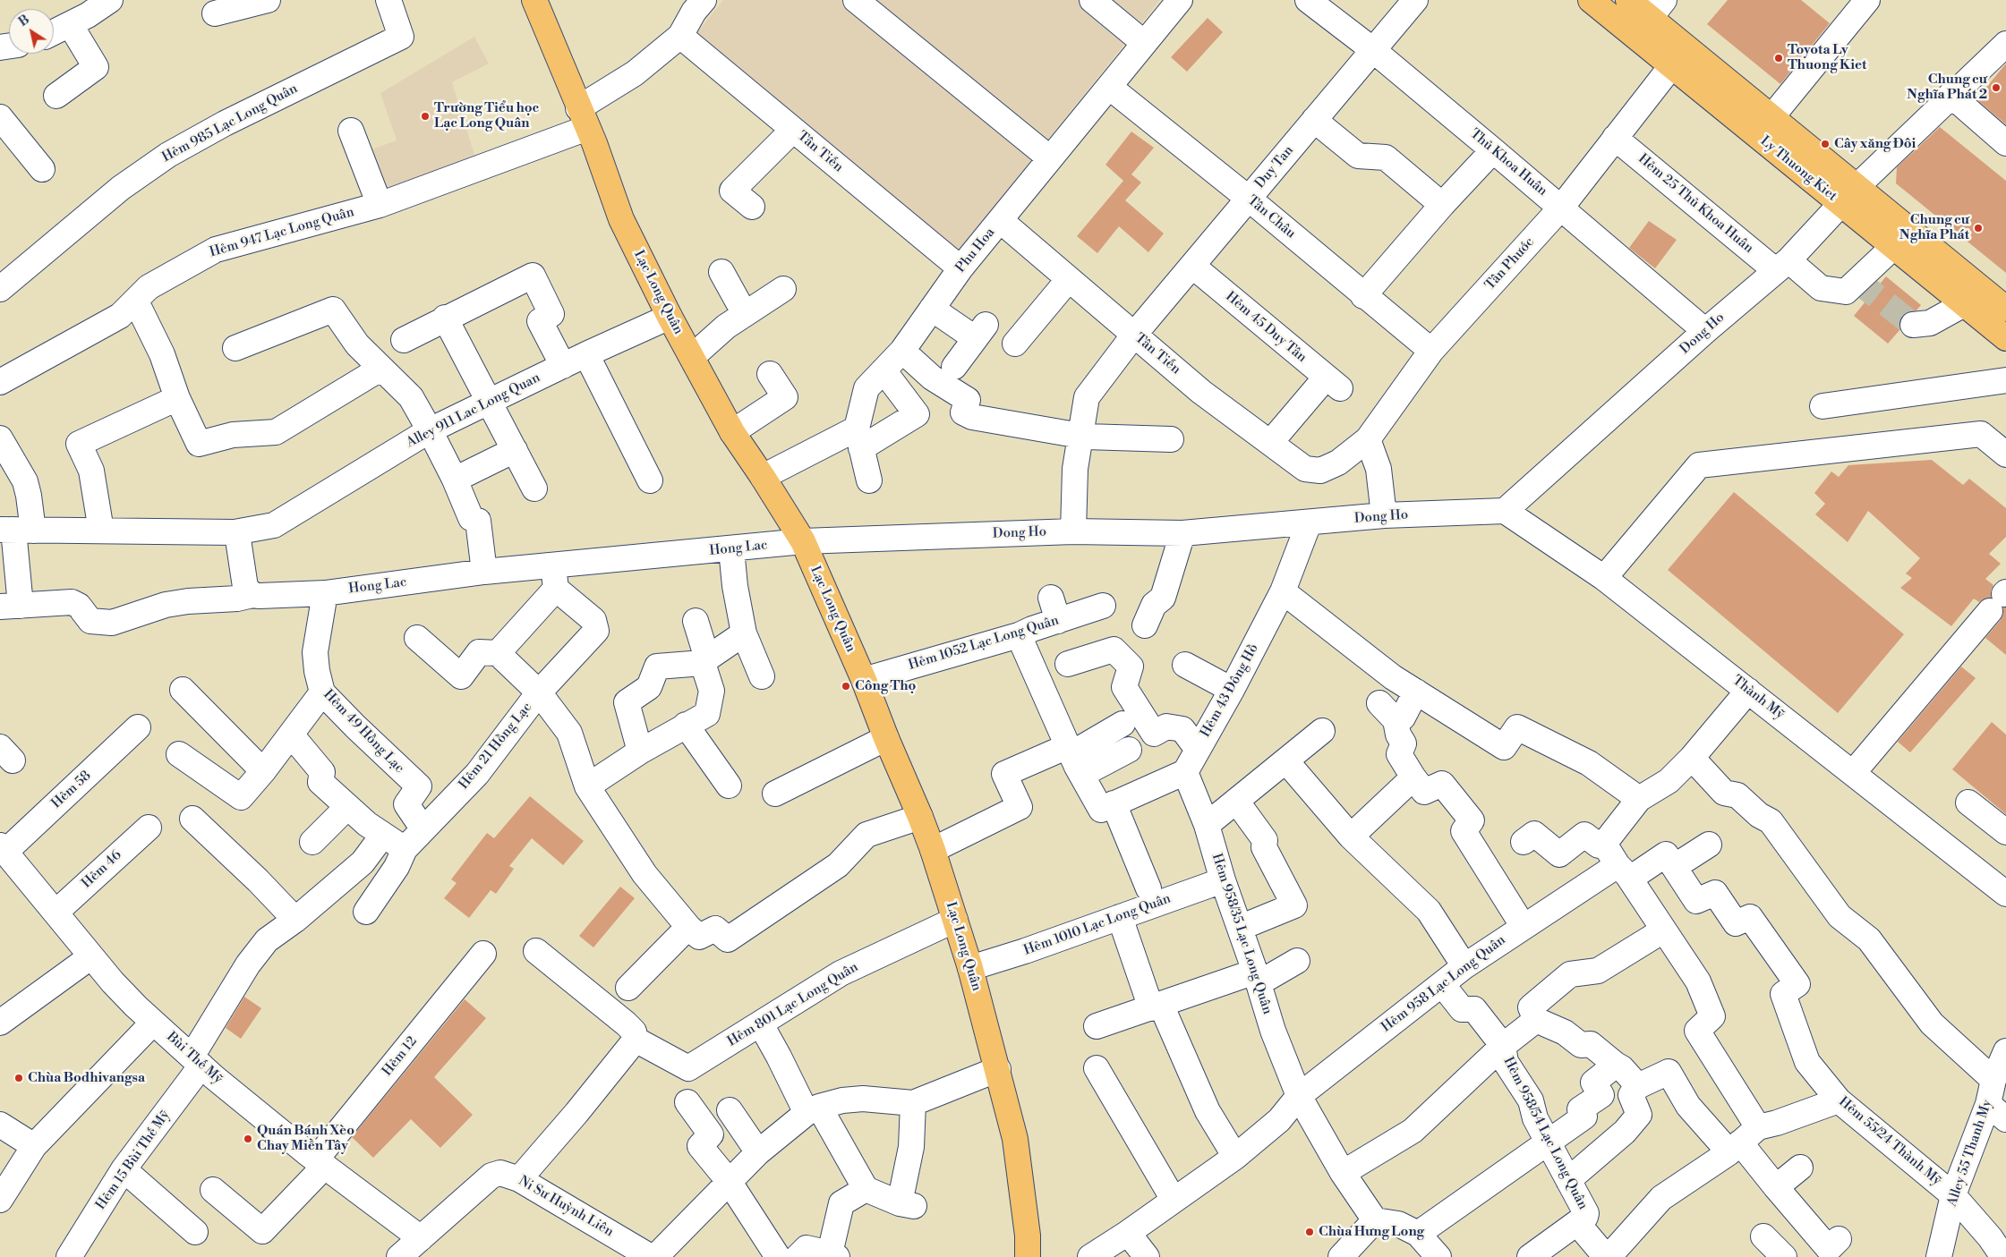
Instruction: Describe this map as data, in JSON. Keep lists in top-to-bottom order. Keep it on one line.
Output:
{"streets":{"main road":["Ly Thuong Kiet","Lạc Long Quân"],"street":["Hẻm 985 Lạc Long Quân","Tân Tiến","Thủ Khoa Huân","Duy Tan","Hẻm 25 Thủ Khoa Huân","Tân Châu","Hẻm 947 Lạc Long Quân","Phu Hoa","Tân Phước","Hẻm 45 Duy Tân","Dong Ho","Alley 911 Lac Long Quan","Hong Lac","Hẻm 1052 Lạc Long Quân","Hẻm 43 Đông Hồ","Thành Mỹ","Hẻm 49 Hồng Lạc","Hẻm 21 Hồng Lạc","Hẻm 58","Hẻm 46","Hẻm 1010 Lạc Long Quân","Hẻm 958/35 Lạc Long Quân","Hẻm 958 Lạc Long Quân","Hẻm 801 Lạc Long Quân","Hẻm 12","Bùi Thế Mỹ","Hẻm 958/54 Lạc Long Quân","Hẻm 55/24 Thành Mỹ","Alley 55 Thanh My","Hẻm 15 Bùi Thế Mỹ","Ni Sư Huỳnh Liên"]},"crossings":[["Tân Tiến","Duy Tan"],["Tân Tiến","Hẻm 947 Lạc Long Quân"],["Tân Tiến","Phu Hoa"],["Tân Tiến","Tân Phước"],["Tân Tiến","Hẻm 45 Duy Tân"],["Thủ Khoa Huân","Duy Tan"],["Thủ Khoa Huân","Tân Phước"],["Thủ Khoa Huân","Dong Ho"],["Duy Tan","Tân Châu"],["Duy Tan","Hẻm 45 Duy Tân"],["Duy Tan","Dong Ho"],["Ly Thuong Kiet","Hẻm 25 Thủ Khoa Huân"],["Ly Thuong Kiet","Tân Phước"],["Ly Thuong Kiet","Dong Ho"],["Hẻm 25 Thủ Khoa Huân","Tân Phước"],["Hẻm 25 Thủ Khoa Huân","Dong Ho"],["Tân Châu","Phu Hoa"],["Tân Châu","Tân Phước"],["Hẻm 947 Lạc Long Quân","Lạc Long Quân"],["Lạc Long Quân","Dong Ho"],["Lạc Long Quân","Alley 911 Lac Long Quan"],["Lạc Long Quân","Hong Lac"],["Lạc Long Quân","Hẻm 1052 Lạc Long Quân"],["Lạc Long Quân","Hẻm 1010 Lạc Long Quân"],["Lạc Long Quân","Hẻm 801 Lạc Long Quân"],["Dong Ho","Hong Lac"],["Dong Ho","Hẻm 43 Đông Hồ"],["Dong Ho","Thành Mỹ"],["Hong Lac","Hẻm 49 Hồng Lạc"],["Hẻm 43 Đông Hồ","Hẻm 958/35 Lạc Long Quân"],["Hẻm 49 Hồng Lạc","Hẻm 21 Hồng Lạc"],["Hẻm 58","Bùi Thế Mỹ"],["Hẻm 46","Bùi Thế Mỹ"],["Hẻm 1010 Lạc Long Quân","Hẻm 958/35 Lạc Long Quân"],["Hẻm 958/35 Lạc Long Quân","Hẻm 958 Lạc Long Quân"],["Hẻm 958 Lạc Long Quân","Hẻm 958/54 Lạc Long Quân"],["Hẻm 958 Lạc Long Quân","Hẻm 55/24 Thành Mỹ"],["Hẻm 12","Bùi Thế Mỹ"],["Bùi Thế Mỹ","Hẻm 15 Bùi Thế Mỹ"],["Bùi Thế Mỹ","Ni Sư Huỳnh Liên"],["Hẻm 55/24 Thành Mỹ","Alley 55 Thanh My"]],"places":["Toyota Ly Thuong Kiet","Chung cư Nghĩa Phát 2","Trường Tiểu học Lạc Long Quân","Cây xăng Đôi","Chung cư Nghĩa Phát","Công Thọ","Chùa Bodhivangsa","Quán Bánh Xèo Chay Miền Tây","Chùa Hưng Long"],"north":"top left"}
